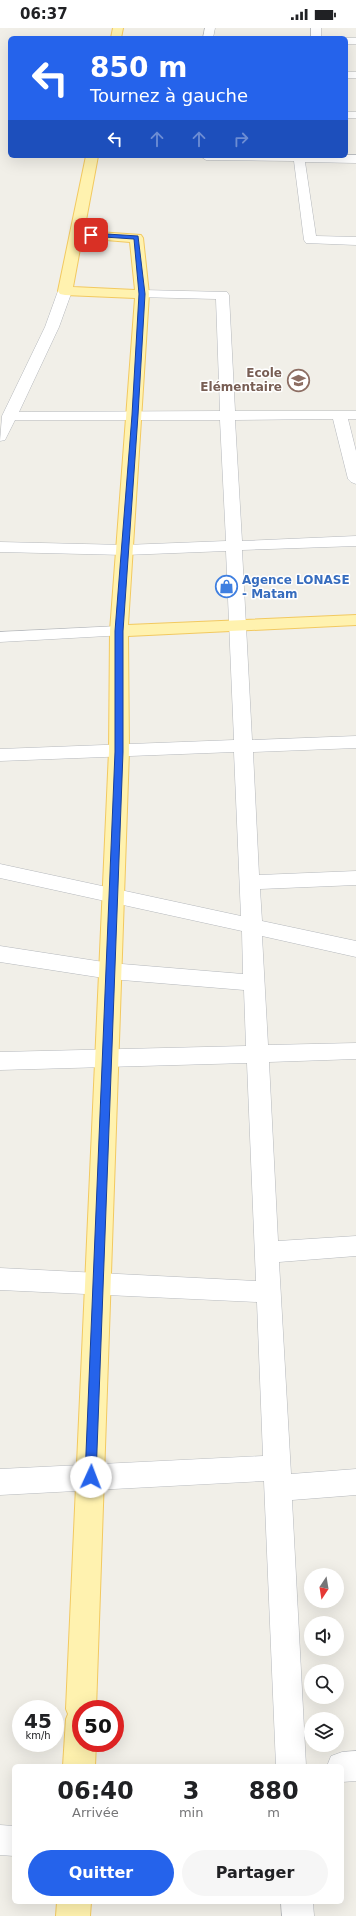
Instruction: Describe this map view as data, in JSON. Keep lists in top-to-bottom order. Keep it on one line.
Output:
{"places":{"school or university":["Ecole Elémentaire"],"shop":["Agence LONASE - Matam"]},"north":"bottom","page":{"status":"06:37","turn":["850 m","Tournez à gauche"],"speed":"45 km/h","limit":"50","eta":["06:40","Arrivée","3","min","880","m"],"buttons":["Quitter","Partager"]}}
